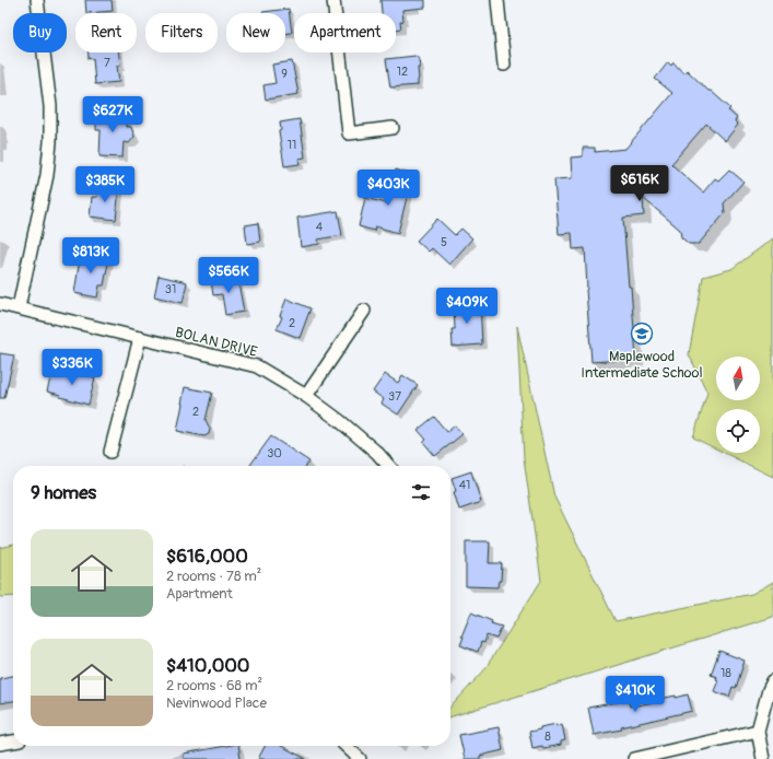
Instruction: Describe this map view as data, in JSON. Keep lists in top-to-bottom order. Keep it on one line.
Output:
{"streets":{"street":["BOLAN DRIVE"]},"places":{"school or university":["Maplewood Intermediate School"]},"house_numbers":["7","12","9","11","4","5","31","2","37","2","30","41","18","8"],"north":"top","page":{"chip":["Buy","Rent","Filters","New","Apartment"],"price":["$627K","$616K","$385K","$403K","$813K","$566K","$409K","$336K","$410K"],"heading":"9 homes","list":[{"name":"$616,000","note":"2 rooms · 78 m² · Apartment"},{"name":"$410,000","note":"2 rooms · 68 m² · Nevinwood Place"}]}}
